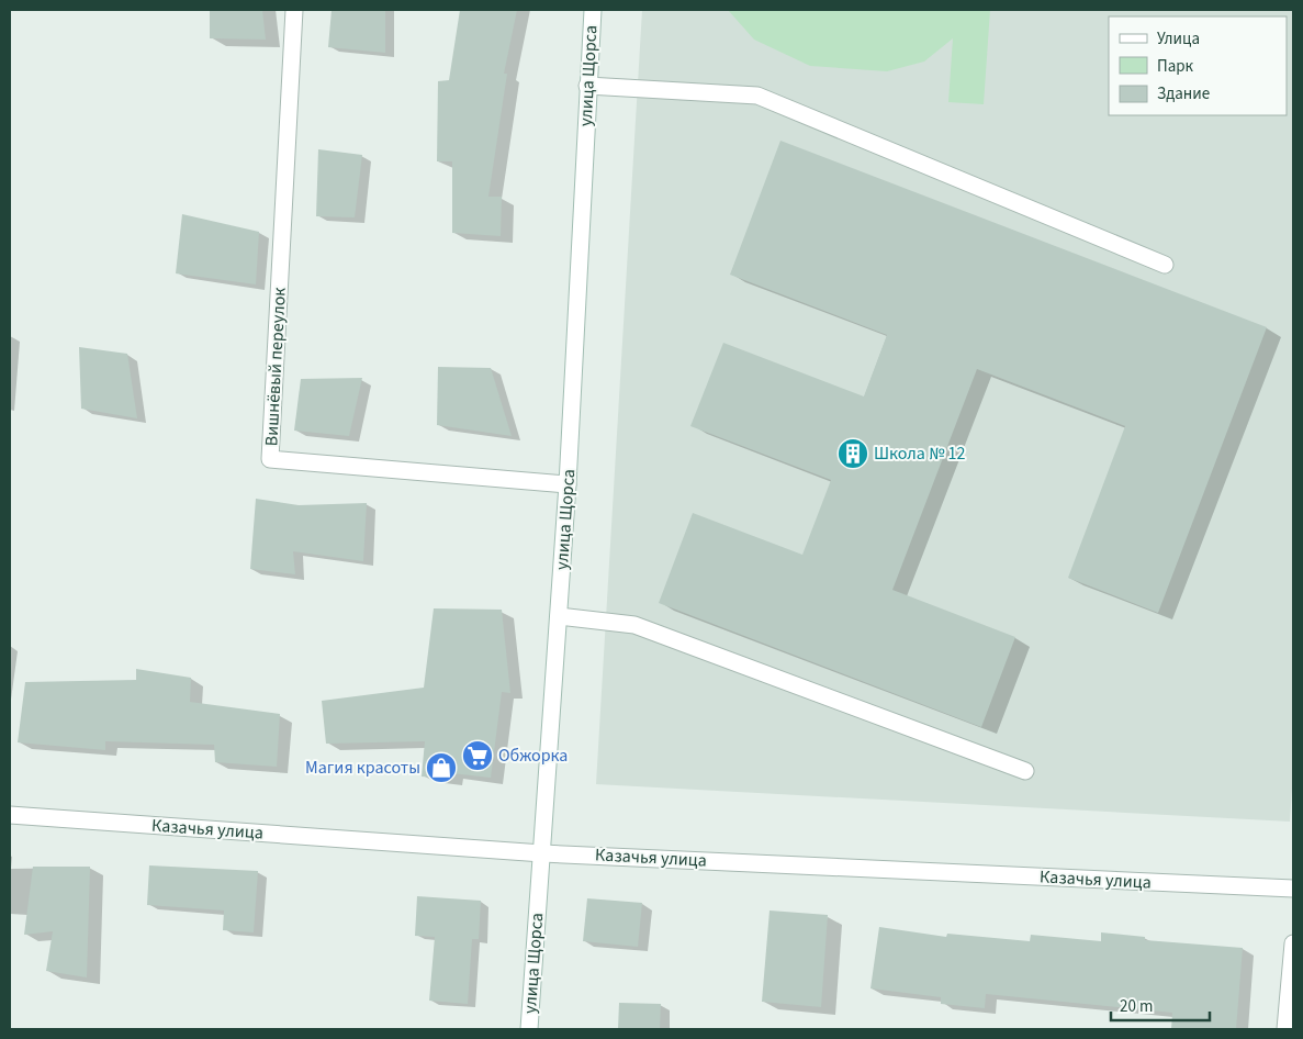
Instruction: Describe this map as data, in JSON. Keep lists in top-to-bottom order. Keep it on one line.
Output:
{"streets":{"street":["улица Щорса","Вишнёвый переулок","Казачья улица"]},"crossings":[["улица Щорса","Вишнёвый переулок"],["улица Щорса","Казачья улица"]],"places":{"building":["Школа № 12"],"supermarket":["Обжорка"],"shop":["Магия красоты"]},"legend":["Улица","Парк","Здание"],"scale_bar":"20 m"}
